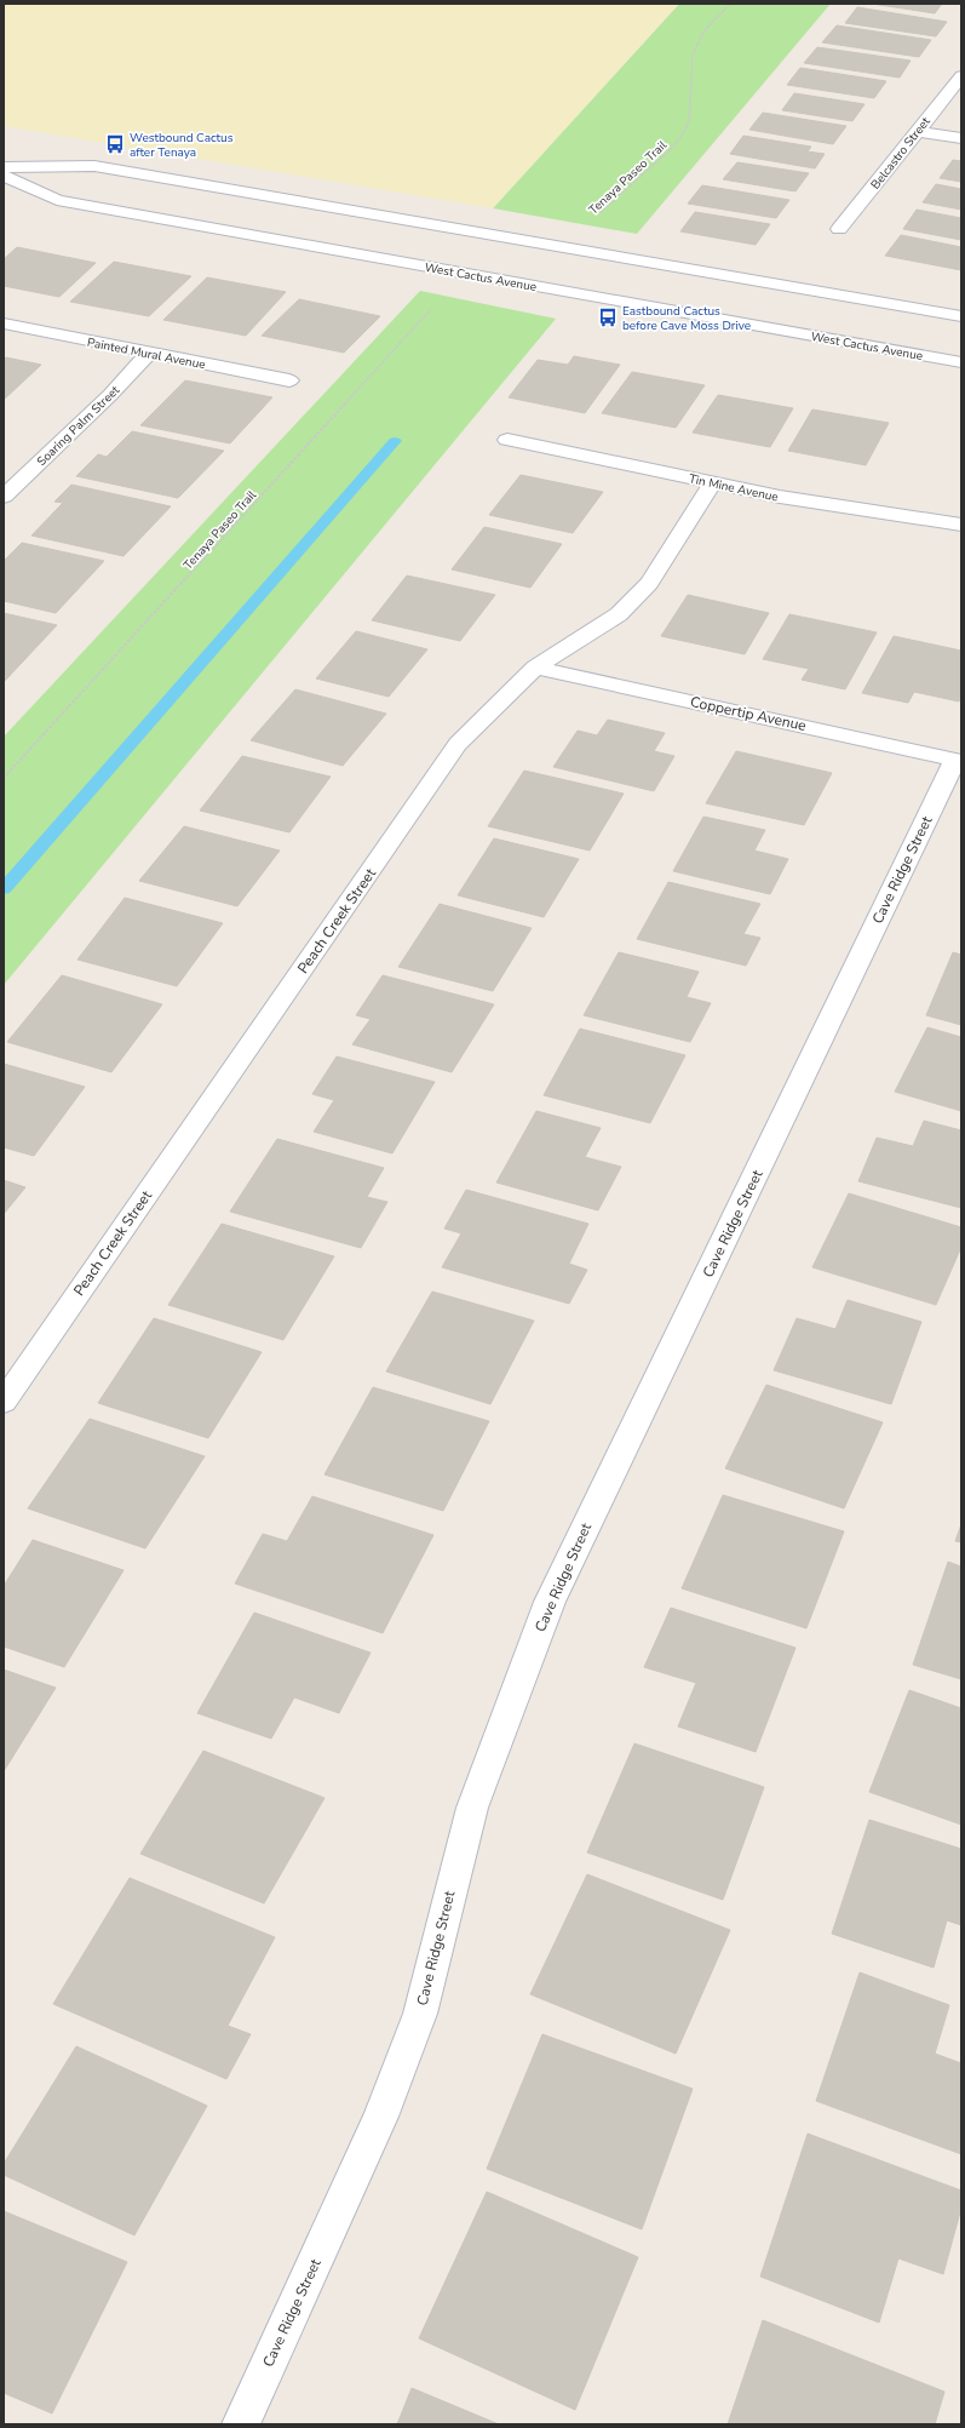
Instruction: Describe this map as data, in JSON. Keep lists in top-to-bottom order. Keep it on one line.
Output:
{"streets":{"street":["Belcastro Street","West Cactus Avenue","Painted Mural Avenue","Soaring Palm Street","Tin Mine Avenue","Coppertip Avenue","Cave Ridge Street","Peach Creek Street"],"path":["Tenaya Paseo Trail"]},"crossings":[["Painted Mural Avenue","Soaring Palm Street"],["Tin Mine Avenue","Peach Creek Street"],["Coppertip Avenue","Cave Ridge Street"],["Coppertip Avenue","Peach Creek Street"]],"places":{"bus stop":["Westbound Cactus after Tenaya","Eastbound Cactus before Cave Moss Drive"]}}
